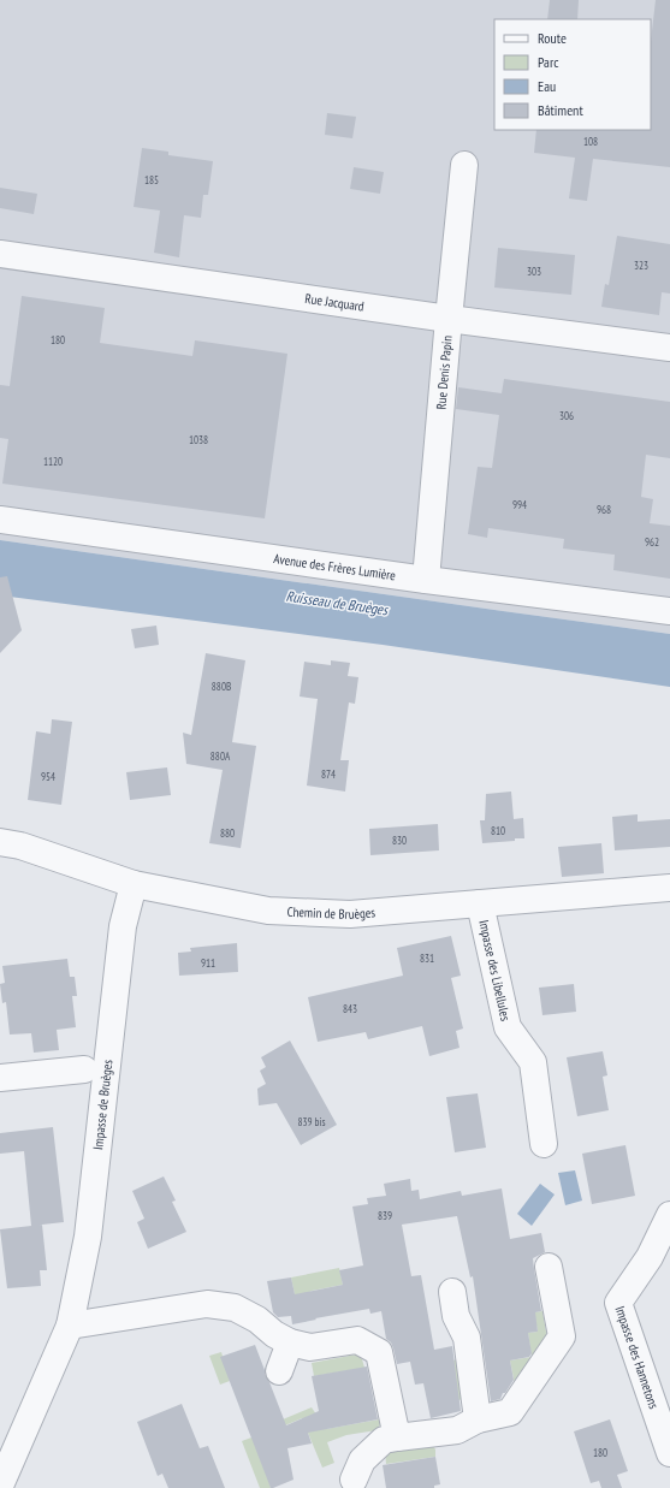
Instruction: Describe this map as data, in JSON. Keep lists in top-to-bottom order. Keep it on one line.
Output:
{"streets":{"street":["Rue Jacquard","Rue Denis Papin","Avenue des Frères Lumière","Chemin de Bruèges","Impasse des Libellules","Impasse de Bruèges","Impasse des Hannetons"]},"crossings":[["Rue Jacquard","Rue Denis Papin"],["Rue Denis Papin","Avenue des Frères Lumière"],["Chemin de Bruèges","Impasse des Libellules"],["Chemin de Bruèges","Impasse de Bruèges"]],"water":["Ruisseau de Bruèges"],"house_numbers":["108","185","323","303","180","306","1038","1120","994","968","962","880B","880A","874","954","810","880","830","831","911","843","839 bis","839","180"],"legend":["Route","Parc","Eau","Bâtiment"]}
